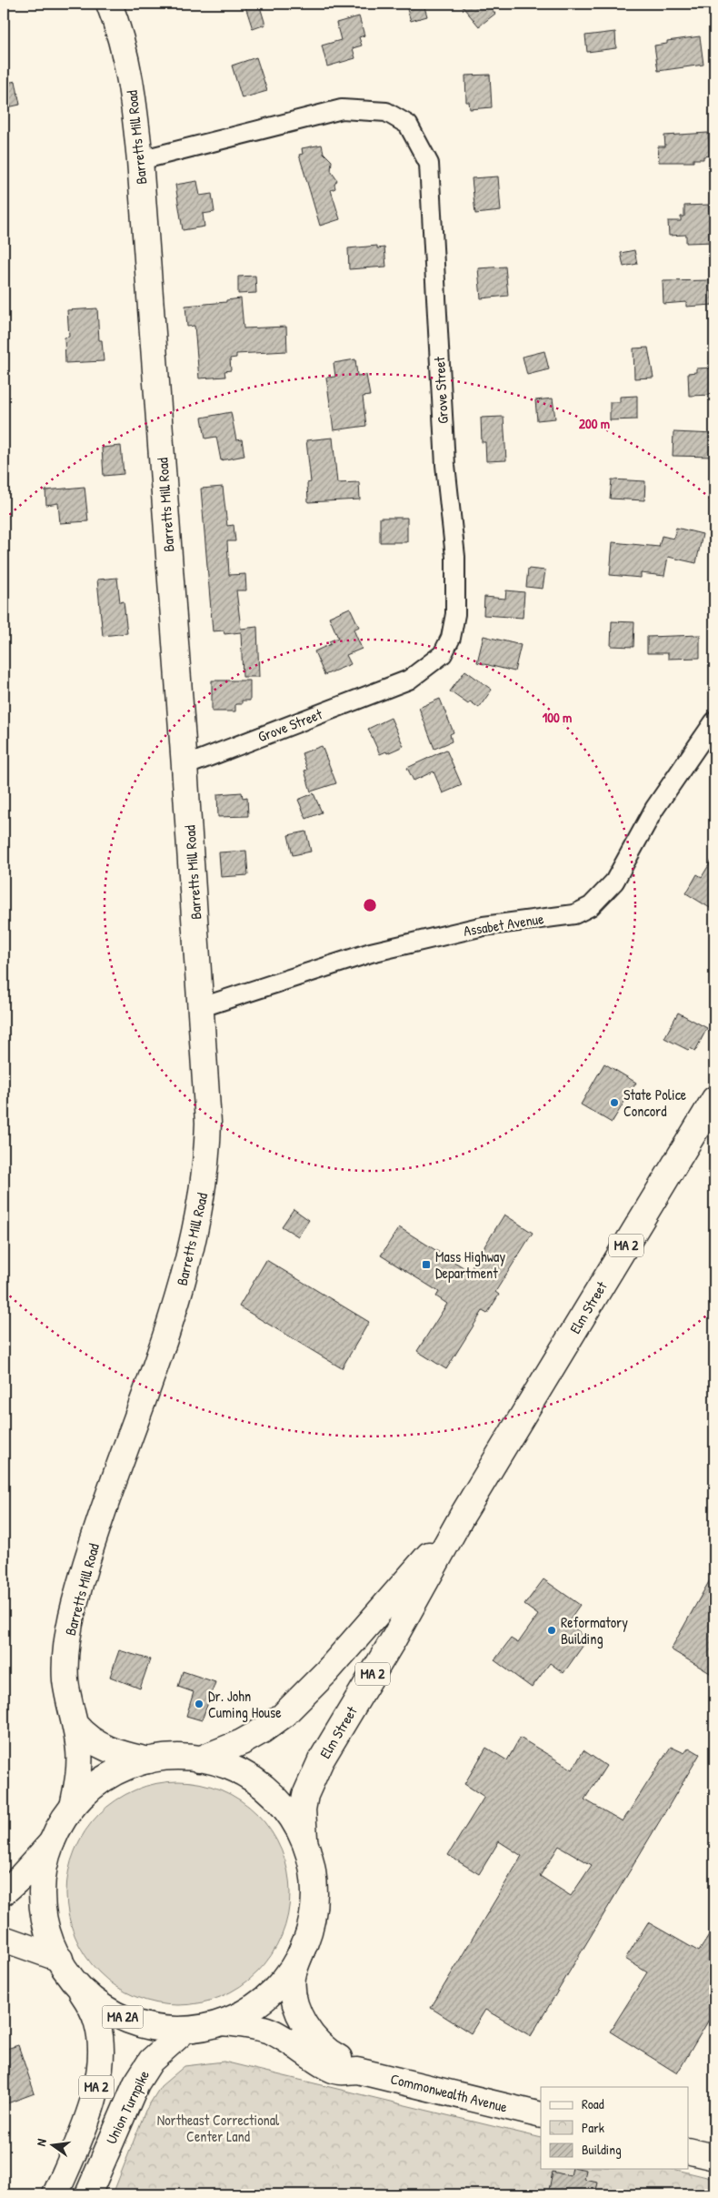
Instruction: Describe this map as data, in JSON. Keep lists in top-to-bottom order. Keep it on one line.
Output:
{"streets":{"main road":["Barretts Mill Road","MA 2","Elm Street","MA 2A","Commonwealth Avenue","Union Turnpike"],"street":["Grove Street","Assabet Avenue"]},"crossings":[["Barretts Mill Road","Grove Street"],["Barretts Mill Road","Assabet Avenue"],["Barretts Mill Road","MA 2"],["MA 2","Elm Street"],["MA 2","MA 2A"],["MA 2","Commonwealth Avenue"],["MA 2","Union Turnpike"],["MA 2A","Union Turnpike"]],"parks":["Northeast Correctional Center Land"],"places":{"other":["State Police Concord","Reformatory Building","Dr. John Cuming House"],"transit":["Mass Highway Department"]},"legend":["Road","Park","Building"],"north":"left","rings":["200 m","100 m"]}
